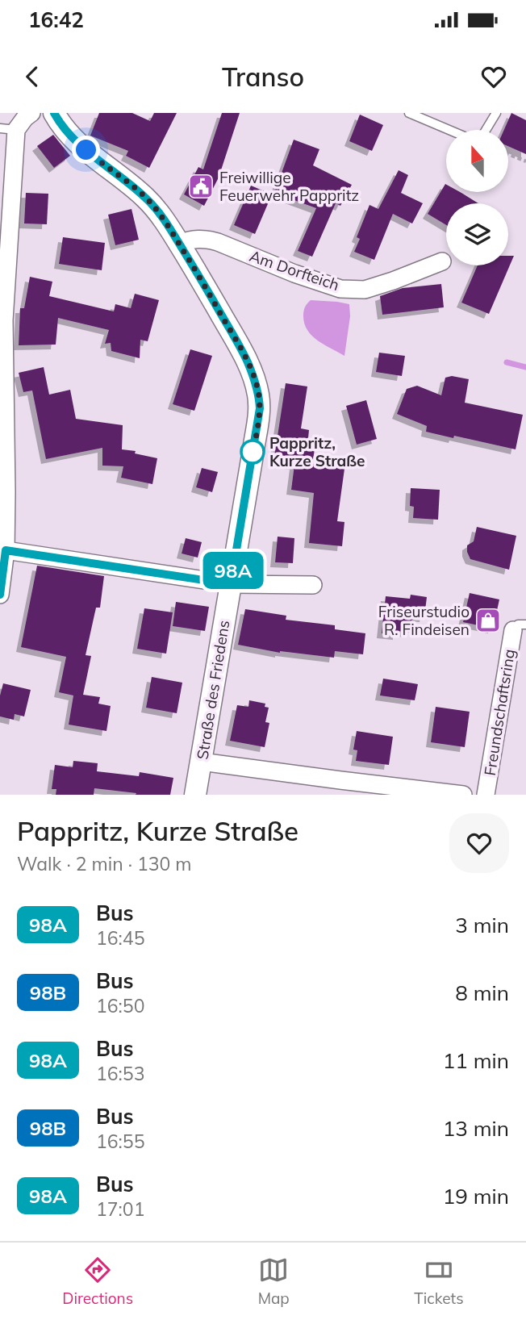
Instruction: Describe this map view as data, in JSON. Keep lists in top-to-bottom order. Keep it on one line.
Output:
{"streets":{"street":["Am Dorfteich","Straße des Friedens","Freundschaftsring"]},"crossings":[["Am Dorfteich","Straße des Friedens"]],"places":{"public building":["Freiwillige Feuerwehr Pappritz"],"other":["Pappritz, Kurze Straße"],"shop":["Friseurstudio R. Findeisen"]},"lines":["bus line 98A"],"north":"top","page":{"status":"16:42","header":"Transo","on_map":"98A","heading":["Pappritz, Kurze Straße","Walk · 2 min · 130 m"],"list":[{"mark":"98A","name":"Bus","note":"16:45","value":"3 min"},{"mark":"98B","name":"Bus","note":"16:50","value":"8 min"},{"mark":"98A","name":"Bus","note":"16:53","value":"11 min"},{"mark":"98B","name":"Bus","note":"16:55","value":"13 min"},{"mark":"98A","name":"Bus","note":"17:01","value":"19 min"}],"tabs":["Directions","Map","Tickets"]}}
